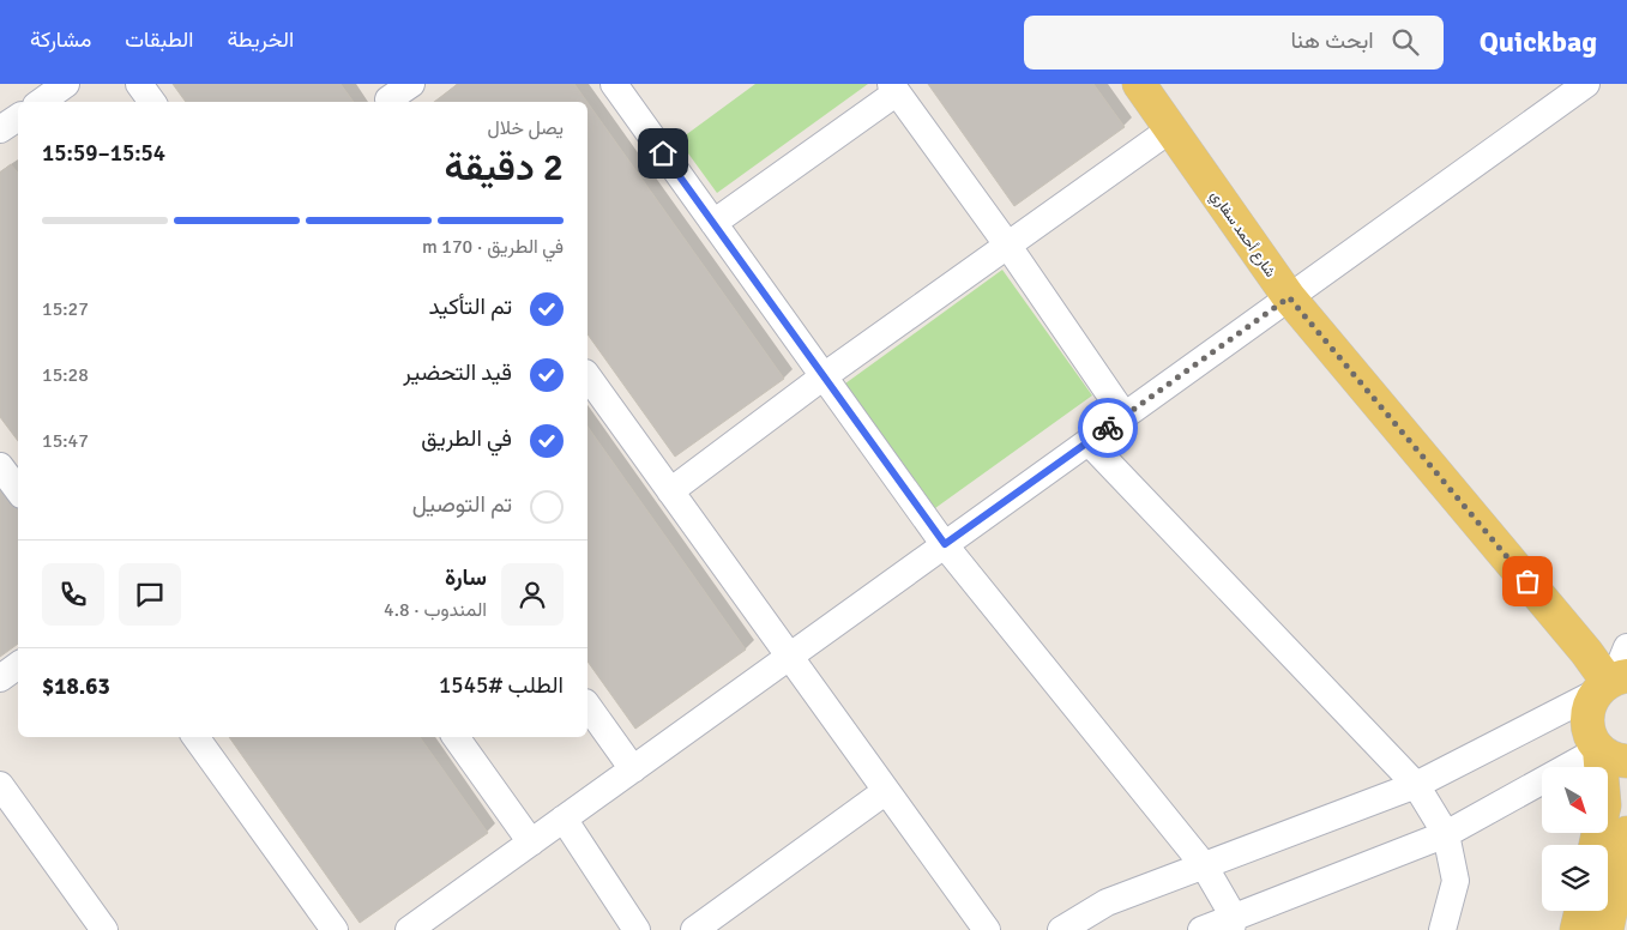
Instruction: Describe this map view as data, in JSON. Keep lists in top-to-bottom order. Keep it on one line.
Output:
{"streets":{"main road":["شارع أحمد سفاري"]},"north":"bottom right","page":{"header":"Quickbag","search":"ابحث هنا","nav":["الخريطة","الطبقات","مشاركة"],"heading":["2 دقيقة","يصل خلال","15:54–15:59"],"panel":["سارة","المندوب · 4.8","الطلب #1545","$18.63"],"bar":"في الطريق · 170 m","list":[["تم التأكيد","15:27"],["قيد التحضير","15:28"],["في الطريق","15:47"],"تم التوصيل"]}}
